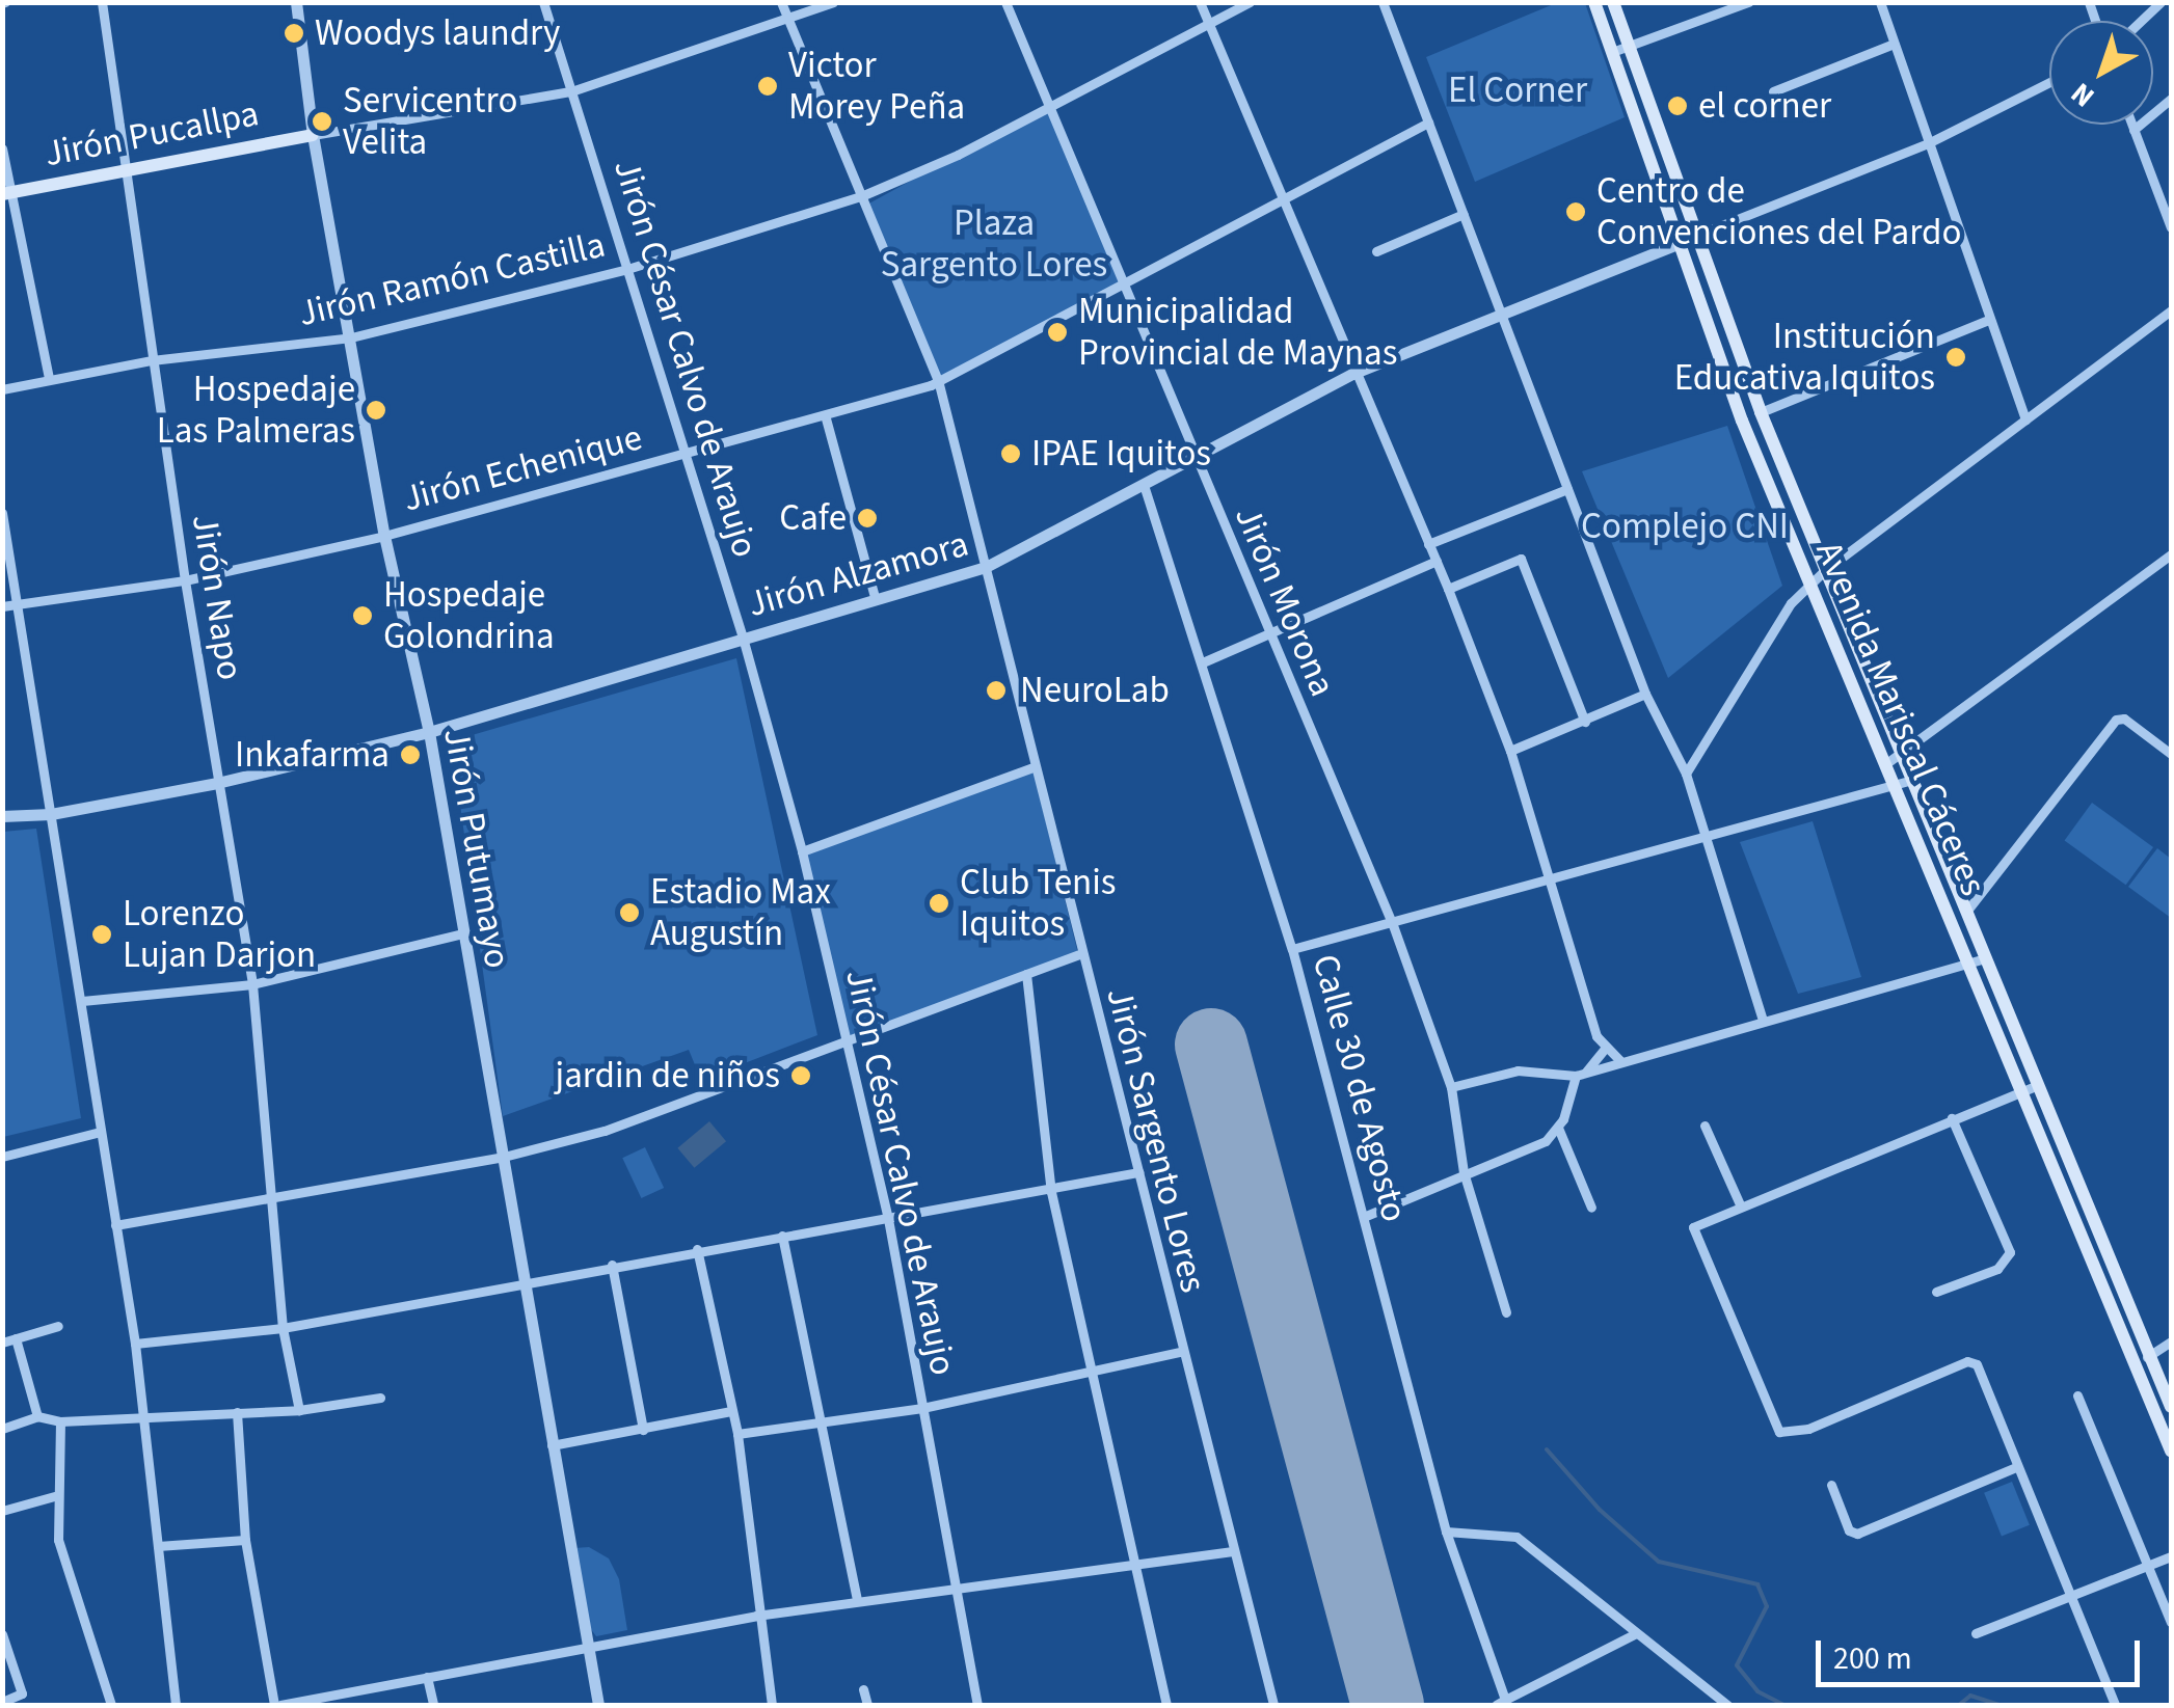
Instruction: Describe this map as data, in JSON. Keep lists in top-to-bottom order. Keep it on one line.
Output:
{"streets":{"main road":["Jirón Pucallpa","Avenida Mariscal Cáceres"],"street":["Jirón Ramón Castilla","Jirón César Calvo de Araujo","Jirón Echenique","Jirón Alzamora","Jirón Napo","Jirón Morona","Jirón Putumayo","Calle 30 de Agosto","Jirón Sargento Lores"]},"crossings":[["Jirón Pucallpa","Jirón Napo"],["Jirón Pucallpa","Jirón Putumayo"],["Jirón Ramón Castilla","Jirón César Calvo de Araujo"],["Jirón Ramón Castilla","Jirón Napo"],["Jirón Ramón Castilla","Jirón Morona"],["Jirón Ramón Castilla","Jirón Putumayo"],["Jirón Ramón Castilla","Jirón Sargento Lores"],["Jirón César Calvo de Araujo","Jirón Echenique"],["Jirón César Calvo de Araujo","Jirón Alzamora"],["Jirón Echenique","Jirón Napo"],["Jirón Echenique","Jirón Morona"],["Jirón Echenique","Jirón Putumayo"],["Jirón Echenique","Jirón Sargento Lores"],["Jirón Alzamora","Jirón Napo"],["Jirón Alzamora","Jirón Morona"],["Jirón Alzamora","Avenida Mariscal Cáceres"],["Jirón Alzamora","Jirón Putumayo"],["Jirón Alzamora","Calle 30 de Agosto"],["Jirón Alzamora","Jirón Sargento Lores"]],"parks":["El Corner","Plaza Sargento Lores","Complejo CNI"],"places":["Woodys laundry","Victor Morey Peña","el corner","Servicentro Velita","Centro de Convenciones del Pardo","Municipalidad Provincial de Maynas","Institución Educativa Iquitos","Hospedaje Las Palmeras","IPAE Iquitos","Cafe","Hospedaje Golondrina","NeuroLab","Inkafarma","Club Tenis Iquitos","Estadio Max Augustín","Lorenzo Lujan Darjon","jardin de niños"],"scale_bar":"200 m","north":"bottom left"}
